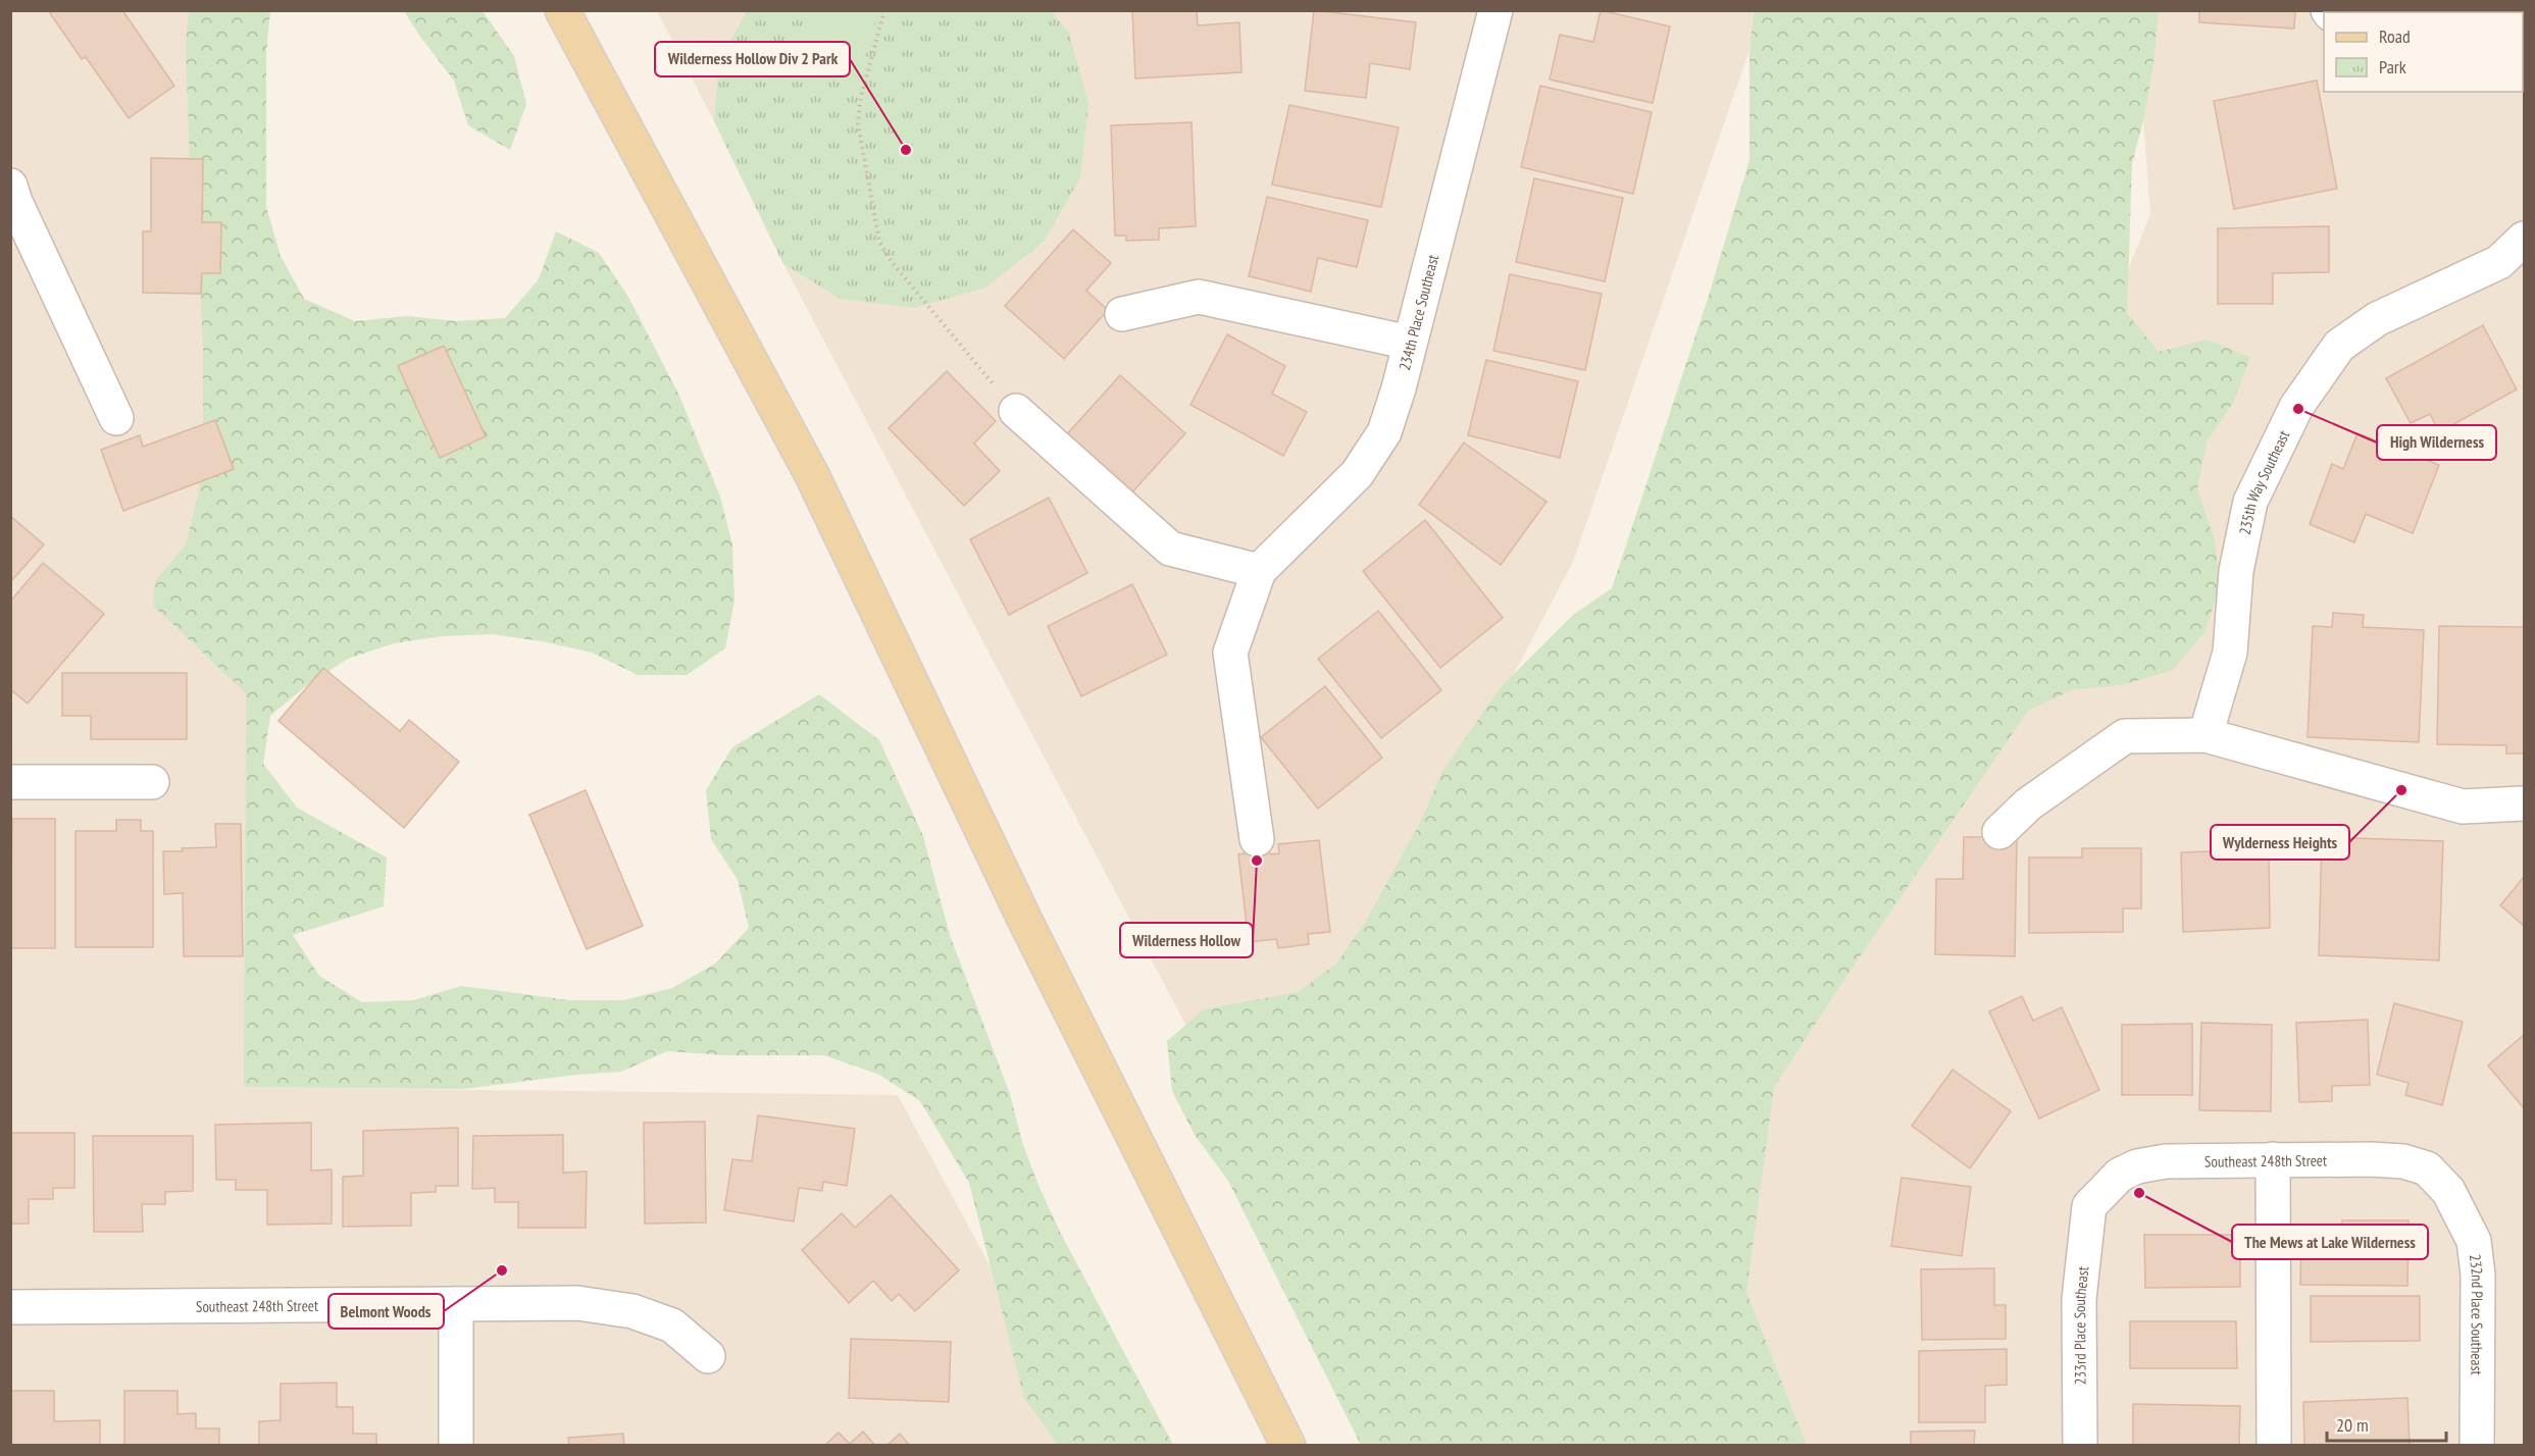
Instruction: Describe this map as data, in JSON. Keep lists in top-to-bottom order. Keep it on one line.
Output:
{"streets":{"street":["234th Place Southeast","235th Way Southeast","Southeast 248th Street","232nd Place Southeast","233rd Place Southeast"]},"crossings":[["Southeast 248th Street","232nd Place Southeast"],["Southeast 248th Street","233rd Place Southeast"]],"places":["Wilderness Hollow Div 2 Park","High Wilderness","Wylderness Heights","Wilderness Hollow","The Mews at Lake Wilderness","Belmont Woods"],"legend":["Road","Park"],"scale_bar":"20 m"}
